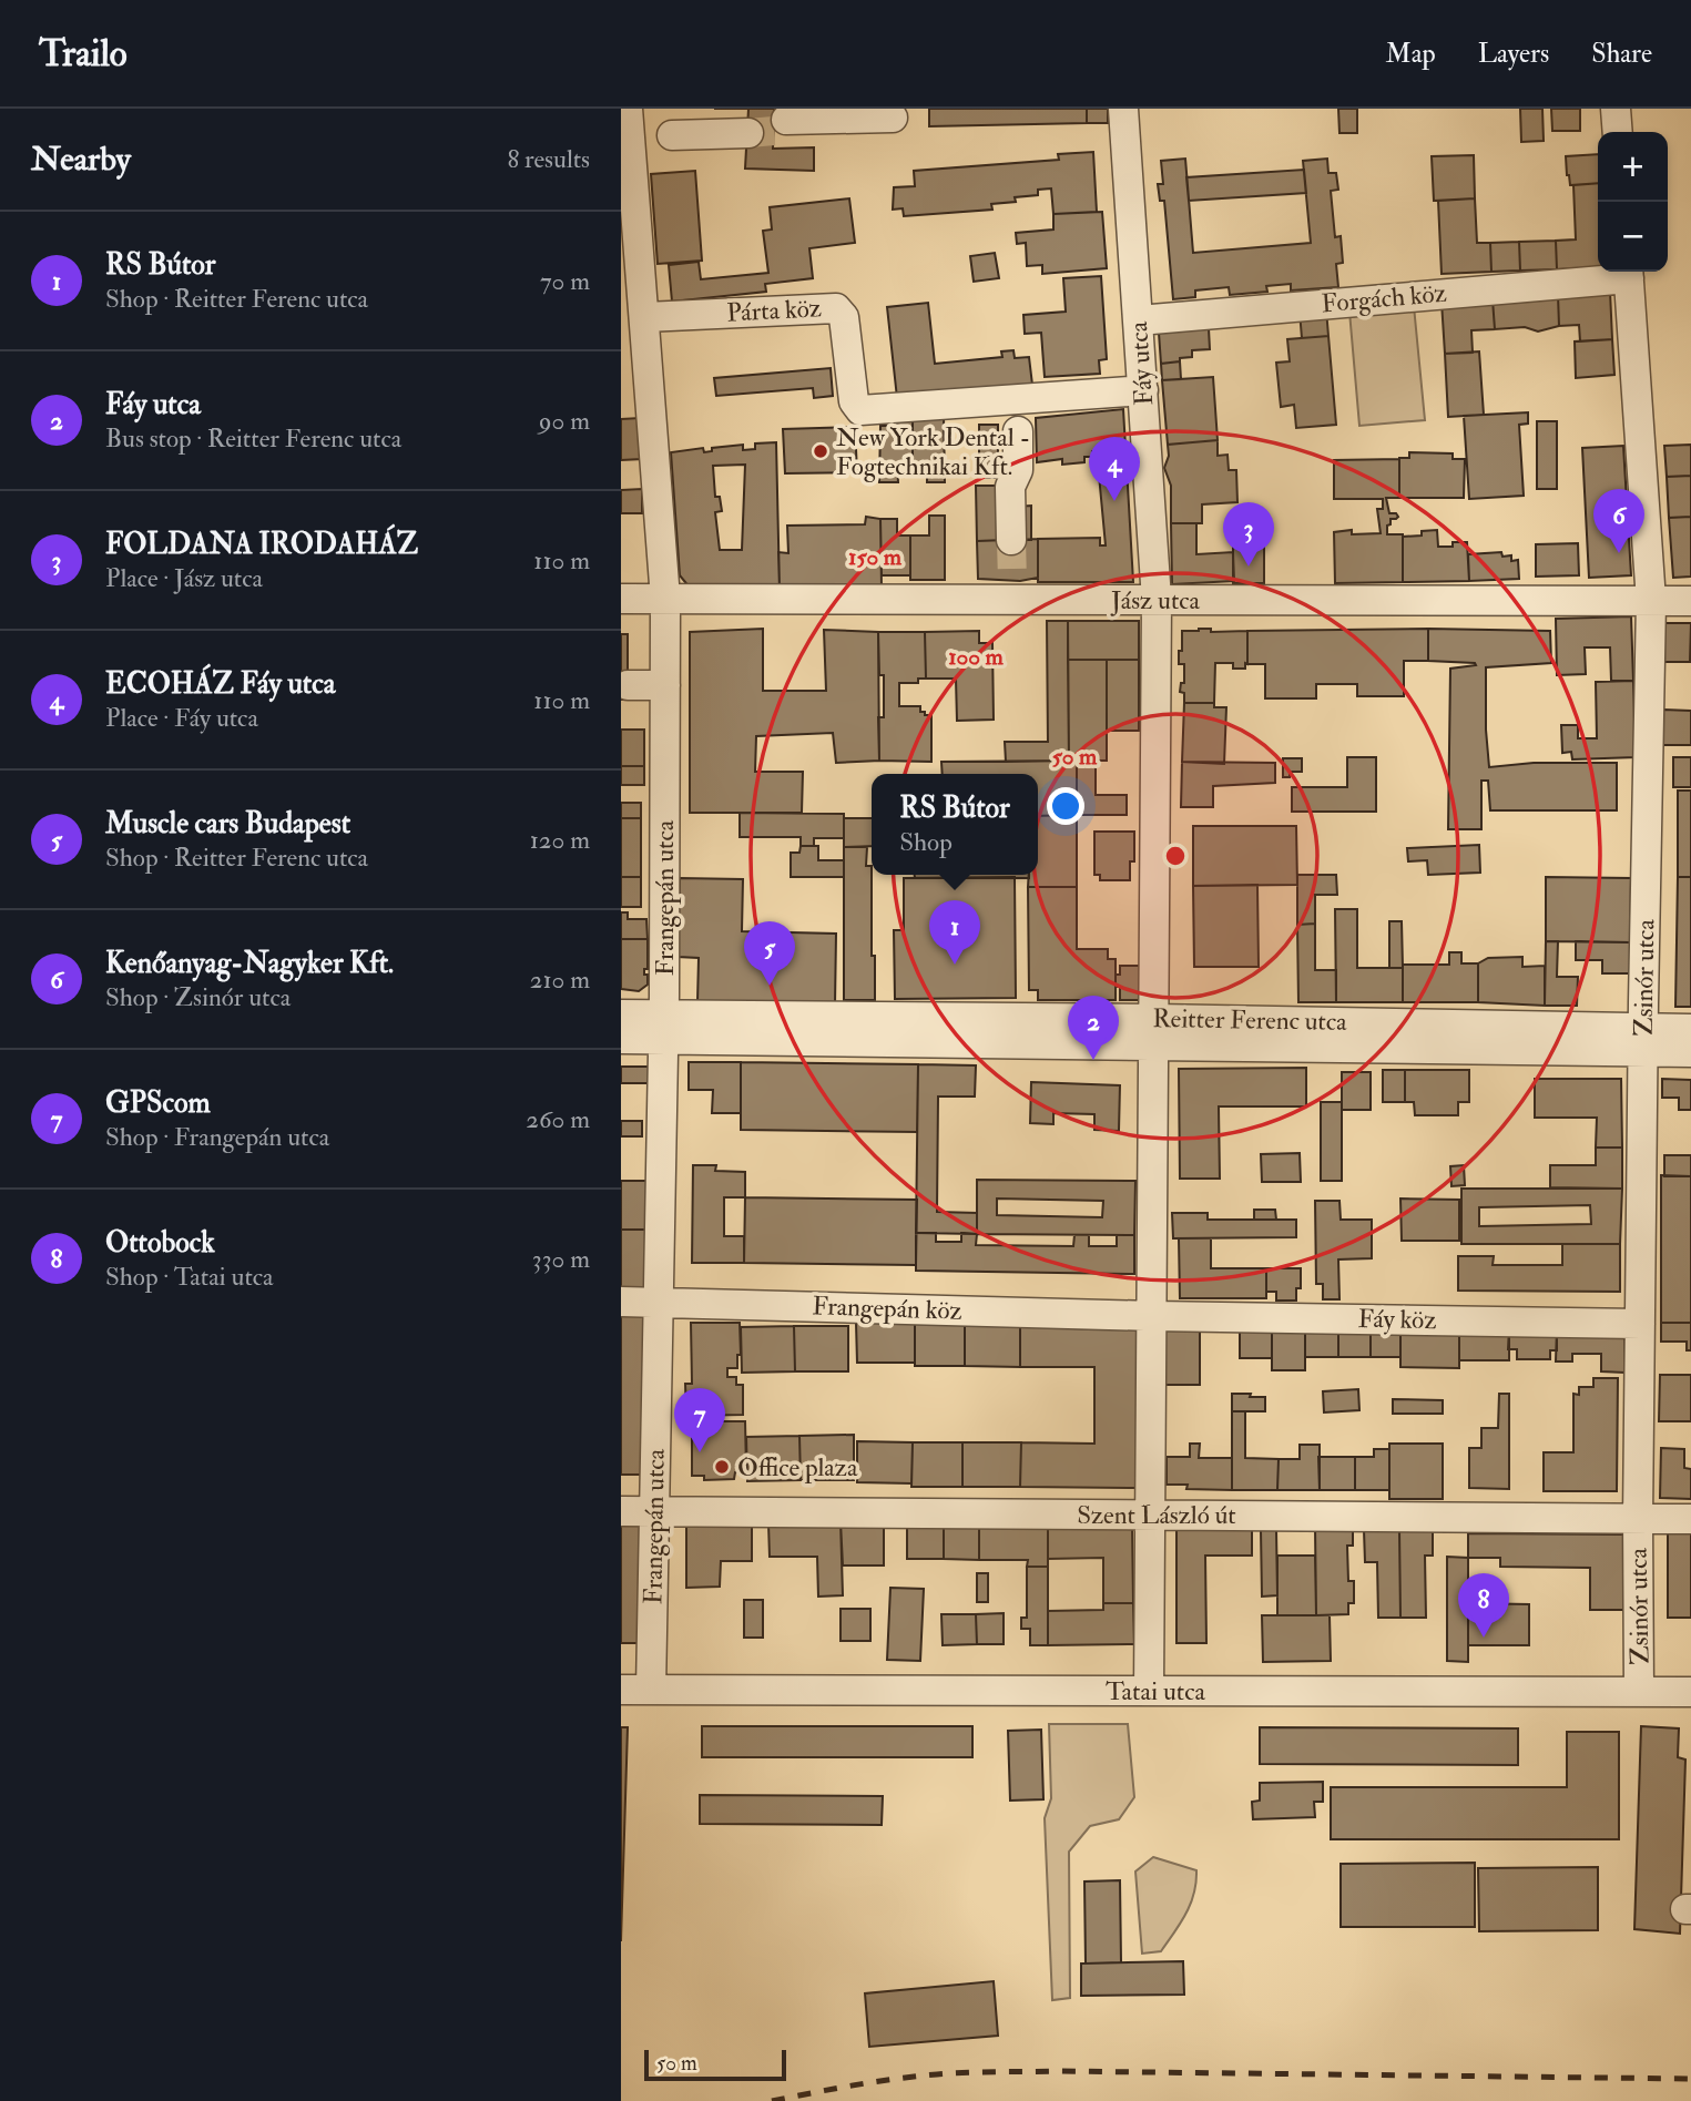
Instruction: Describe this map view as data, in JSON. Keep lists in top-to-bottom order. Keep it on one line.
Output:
{"streets":{"street":["Forgách köz","Párta köz","Fáy utca","Jász utca","Frangepán utca","Zsinór utca","Reitter Ferenc utca","Frangepán köz","Fáy köz","Szent László út","Tatai utca"]},"crossings":[["Forgách köz","Fáy utca"],["Forgách köz","Zsinór utca"],["Párta köz","Fáy utca"],["Párta köz","Frangepán utca"],["Fáy utca","Jász utca"],["Fáy utca","Reitter Ferenc utca"],["Fáy utca","Frangepán köz"],["Fáy utca","Fáy köz"],["Fáy utca","Szent László út"],["Fáy utca","Tatai utca"],["Jász utca","Frangepán utca"],["Jász utca","Zsinór utca"],["Frangepán utca","Reitter Ferenc utca"],["Frangepán utca","Frangepán köz"],["Frangepán utca","Szent László út"],["Frangepán utca","Tatai utca"],["Zsinór utca","Reitter Ferenc utca"],["Zsinór utca","Fáy köz"],["Zsinór utca","Szent László út"],["Zsinór utca","Tatai utca"],["Frangepán köz","Fáy köz"]],"places":["New York Dental - Fogtechnikai Kft.","Office plaza"],"scale_bar":"50 m","page":{"header":"Trailo","nav":["Map","Layers","Share"],"heading":["Nearby","8 results"],"map_buttons":["+","−"],"list":[{"mark":"1","name":"RS Bútor","note":"Shop · Reitter Ferenc utca","value":"70 m"},{"mark":"2","name":"Fáy utca","note":"Bus stop · Reitter Ferenc utca","value":"90 m"},{"mark":"3","name":"FOLDANA IRODAHÁZ","note":"Place · Jász utca","value":"110 m"},{"mark":"4","name":"ECOHÁZ Fáy utca","note":"Place · Fáy utca","value":"110 m"},{"mark":"5","name":"Muscle cars Budapest","note":"Shop · Reitter Ferenc utca","value":"120 m"},{"mark":"6","name":"Kenőanyag-Nagyker Kft.","note":"Shop · Zsinór utca","value":"210 m"},{"mark":"7","name":"GPScom","note":"Shop · Frangepán utca","value":"260 m"},{"mark":"8","name":"Ottobock","note":"Shop · Tatai utca","value":"330 m"}],"pins":["4","6","3","1","5","2","7","8"],"popup":["RS Bútor","Shop"],"scale":"50 m"},"rings":["150 m","100 m","50 m"]}
